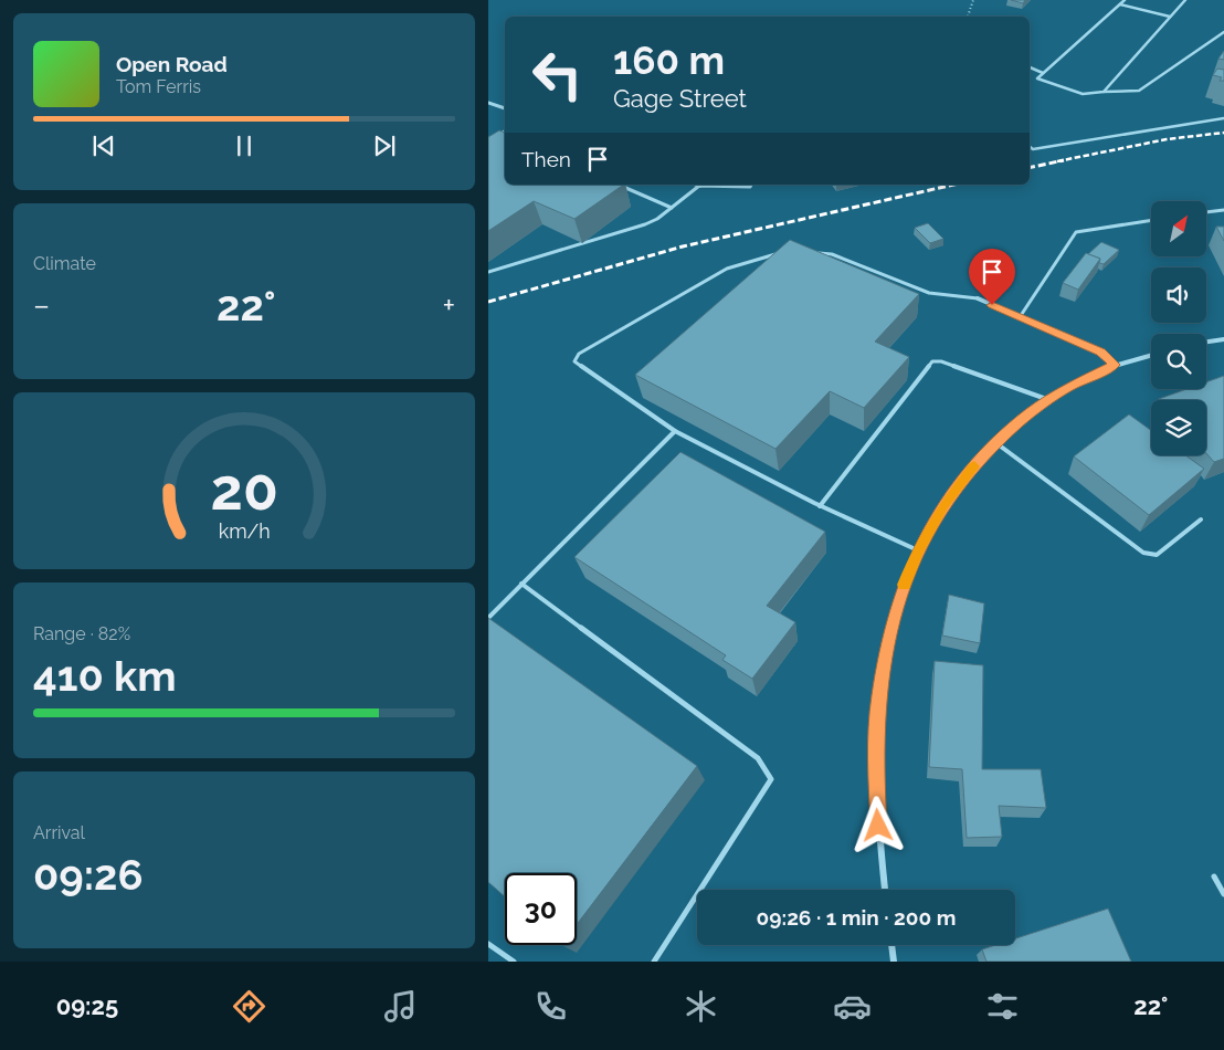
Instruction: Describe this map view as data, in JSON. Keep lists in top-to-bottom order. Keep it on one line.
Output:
{"north":"top right","page":{"turn":["160 m","Gage Street"],"song":["Open Road","Tom Ferris"],"then":"Then","tile":["Climate",["Range · 82%","410 km"],["Arrival","09:26"]],"heat":["−","22°","+"],"limit":"30","trip":"09:26 · 1 min · 200 m","tabs":["09:25","22°"],"gauge":["20","km/h"]}}
